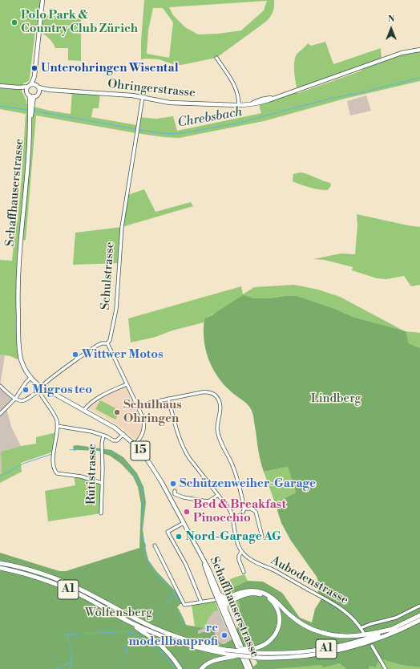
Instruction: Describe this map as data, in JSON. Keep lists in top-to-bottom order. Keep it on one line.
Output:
{"streets":{"highway":["A1"],"main road":["Ohringerstrasse","Schaffhauserstrasse","15"],"street":["Schulstrasse","Rütistrasse","Aubodenstrasse"]},"crossings":[["Ohringerstrasse","Schaffhauserstrasse"],["Ohringerstrasse","Schulstrasse"],["Schaffhauserstrasse","A1"]],"water":["Chrebsbach"],"parks":["Lindberg","Wolfensberg"],"places":["Polo Park & Country Club Zürich","Unterohringen Wisental","Wittwer Motos","Migros teo","Schulhaus Ohringen","Schützenweiher-Garage","Bed & Breakfast Pinocchio","Nord-Garage AG","rc modellbauprofi"],"north":"top"}
